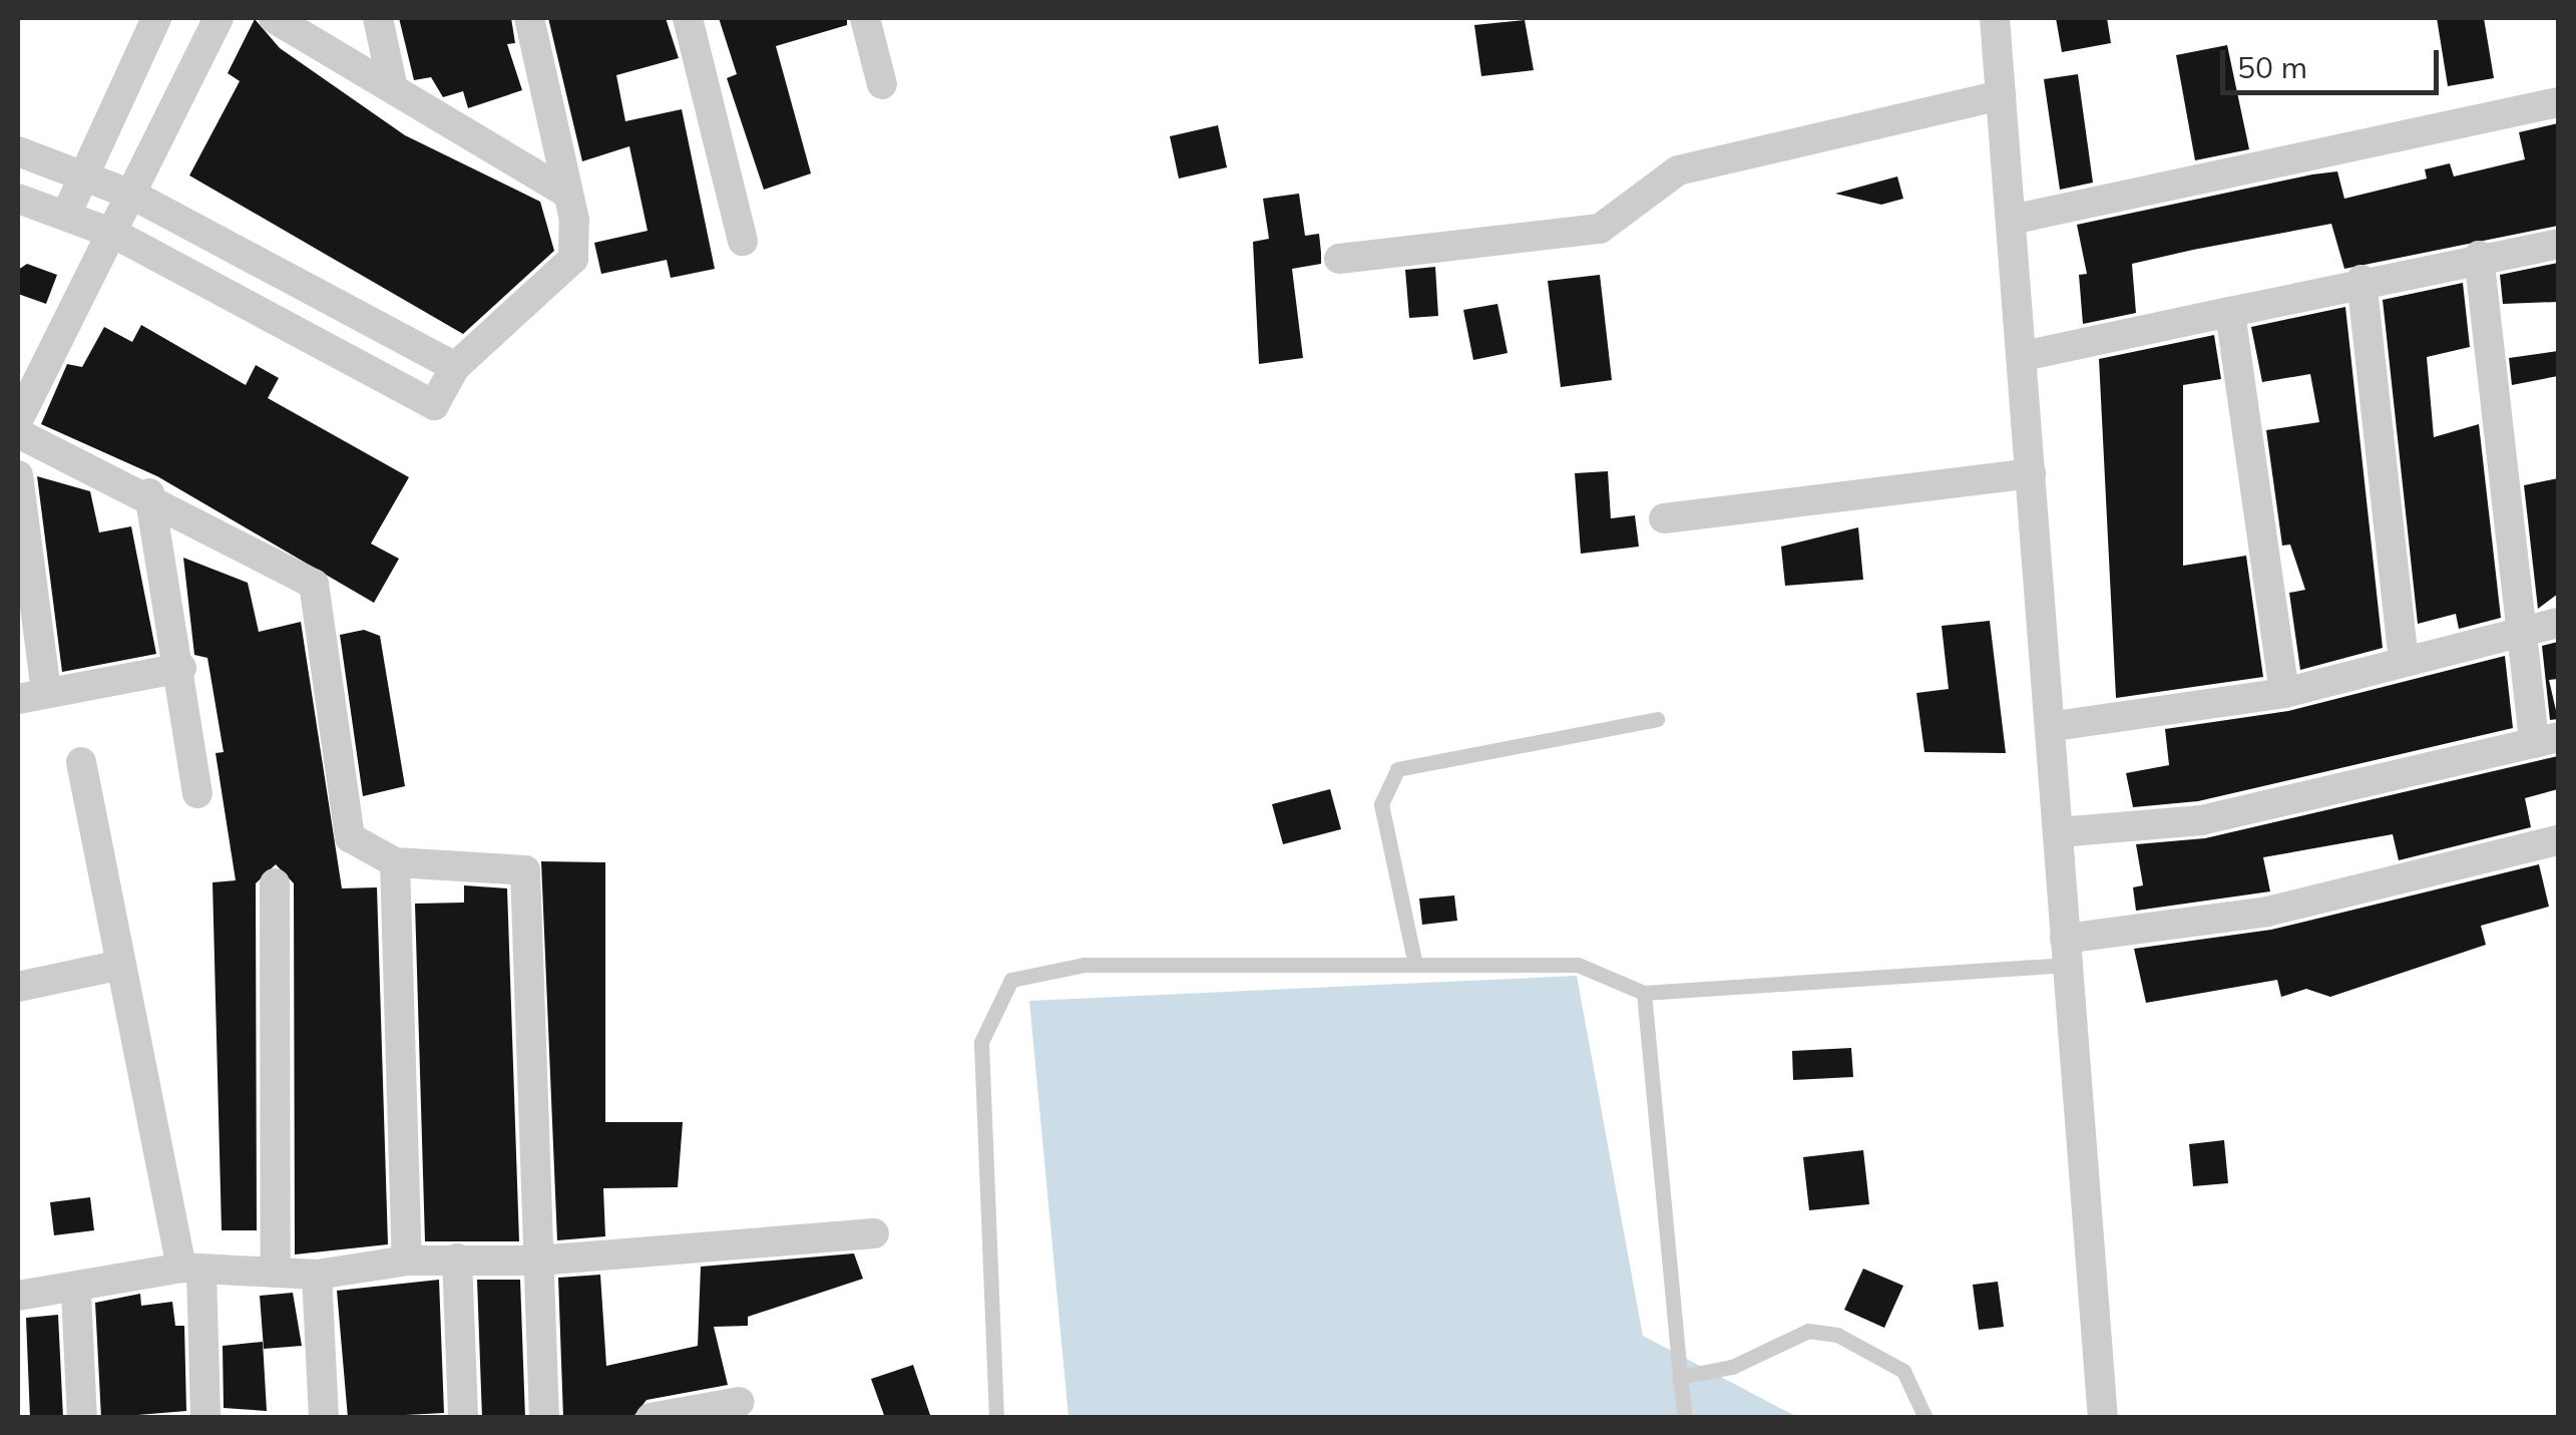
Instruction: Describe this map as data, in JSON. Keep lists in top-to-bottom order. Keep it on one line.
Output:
{"scale_bar":"50 m"}
